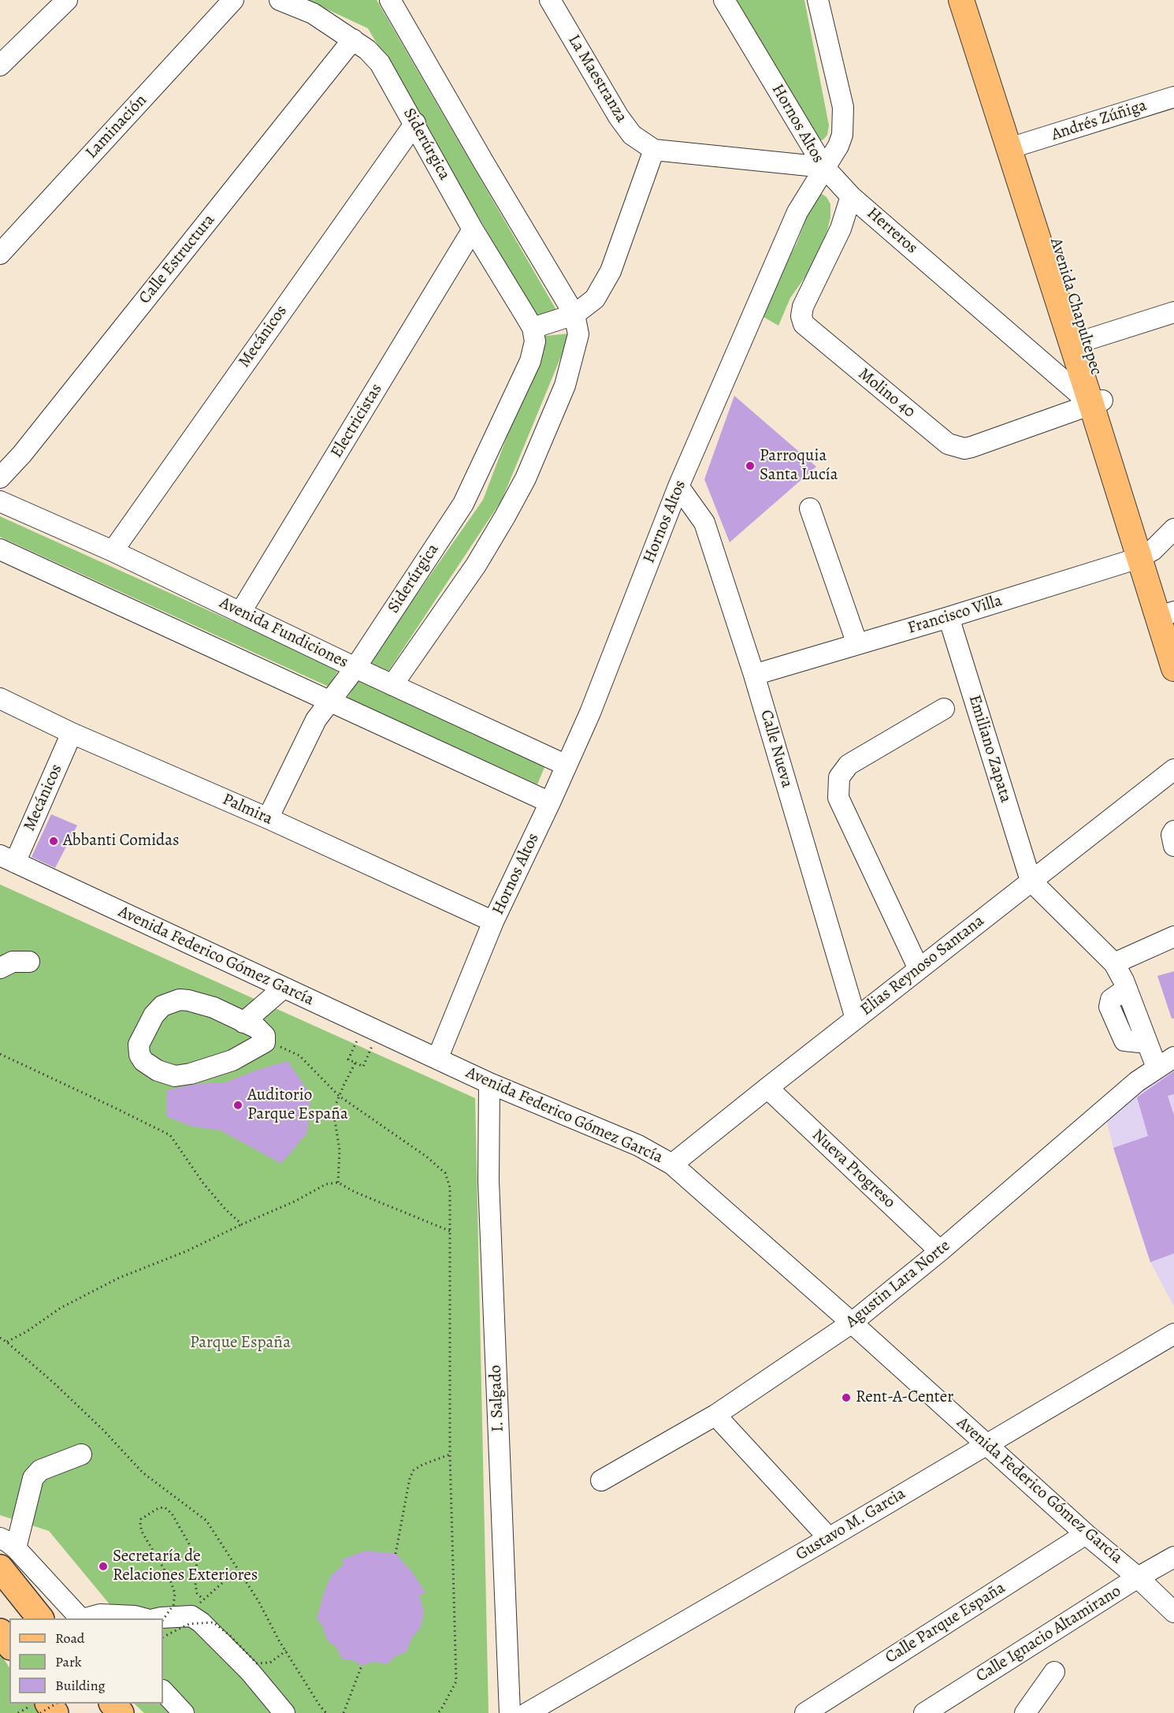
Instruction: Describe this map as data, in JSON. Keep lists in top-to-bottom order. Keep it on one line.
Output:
{"streets":{"main road":["Avenida Chapultepec"],"street":["La Maestranza","Andrés Zúñiga","Hornos Altos","Laminación","Siderúrgica","Herreros","Calle Estructura","Mecánicos","Molino 40","Electricistas","Francisco Villa","Avenida Fundiciones","Calle Nueva","Emiliano Zapata","Palmira","Avenida Federico Gómez García","Elias Reynoso Santana","Nueva Progreso","Agustin Lara Norte","I. Salgado","Gustavo M. Garcia","Calle Parque España","Calle Ignacio Altamirano"]},"crossings":[["Andrés Zúñiga","Avenida Chapultepec"],["Hornos Altos","Herreros"],["Hornos Altos","Avenida Fundiciones"],["Hornos Altos","Calle Nueva"],["Hornos Altos","Palmira"],["Hornos Altos","Avenida Federico Gómez García"],["Siderúrgica","Calle Estructura"],["Siderúrgica","Mecánicos"],["Siderúrgica","Electricistas"],["Siderúrgica","Avenida Fundiciones"],["Siderúrgica","Palmira"],["Herreros","Avenida Chapultepec"],["Herreros","Molino 40"],["Avenida Chapultepec","Molino 40"],["Avenida Chapultepec","Francisco Villa"],["Mecánicos","Avenida Fundiciones"],["Mecánicos","Palmira"],["Mecánicos","Avenida Federico Gómez García"],["Electricistas","Avenida Fundiciones"],["Francisco Villa","Calle Nueva"],["Francisco Villa","Emiliano Zapata"],["Calle Nueva","Elias Reynoso Santana"],["Emiliano Zapata","Elias Reynoso Santana"],["Avenida Federico Gómez García","Elias Reynoso Santana"],["Avenida Federico Gómez García","Agustin Lara Norte"],["Avenida Federico Gómez García","I. Salgado"],["Avenida Federico Gómez García","Gustavo M. Garcia"],["Avenida Federico Gómez García","Calle Parque España"],["Avenida Federico Gómez García","Calle Ignacio Altamirano"],["Elias Reynoso Santana","Nueva Progreso"],["Nueva Progreso","Agustin Lara Norte"]],"parks":["Parque España"],"places":["Parroquia Santa Lucía","Abbanti Comidas","Auditorio Parque España","Rent-A-Center","Secretaría de Relaciones Exteriores"],"legend":["Road","Park","Building"]}
